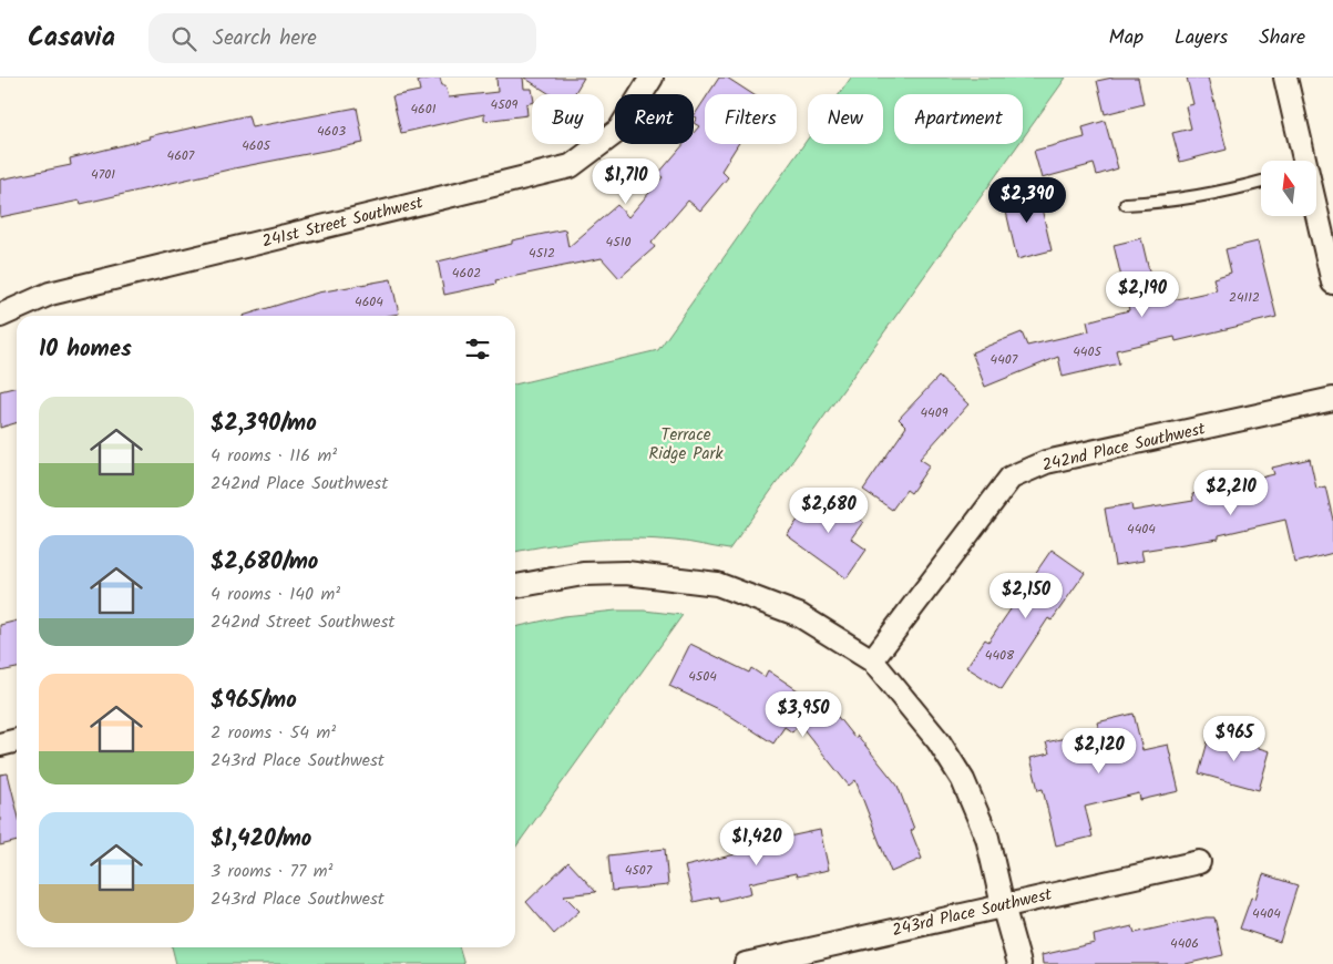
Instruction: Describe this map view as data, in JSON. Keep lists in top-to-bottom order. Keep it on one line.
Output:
{"streets":{"street":["241st Street Southwest","242nd Place Southwest","243rd Place Southwest"]},"parks":["Terrace Ridge Park"],"house_numbers":["4509","4601","4603","4605","4607","4701","4510","4512","4602","24112","4604","4405","4407","4409","4404","4408","4504","4507","4404","4406"],"north":"top","page":{"header":"Casavia","search":"Search here","nav":["Map","Layers","Share"],"chip":["Buy","Rent","Filters","New","Apartment"],"price":["$1,710","$2,390","$2,190","$2,210","$2,680","$2,150","$3,950","$965","$2,120","$1,420"],"heading":"10 homes","list":[{"name":"$2,390/mo","note":"4 rooms · 116 m² · 242nd Place Southwest"},{"name":"$2,680/mo","note":"4 rooms · 140 m² · 242nd Street Southwest"},{"name":"$965/mo","note":"2 rooms · 54 m² · 243rd Place Southwest"},{"name":"$1,420/mo","note":"3 rooms · 77 m² · 243rd Place Southwest"}]}}
